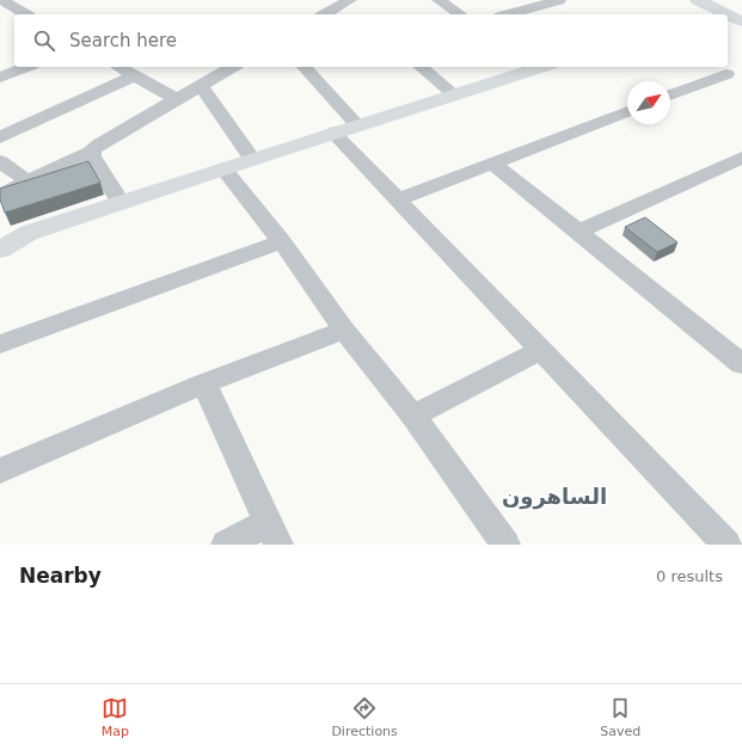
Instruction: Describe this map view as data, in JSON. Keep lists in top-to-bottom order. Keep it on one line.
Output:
{"districts":["الساهرون"],"north":"top right","page":{"search":"Search here","heading":["Nearby","0 results"],"nav":["Map","Directions","Saved"]}}
